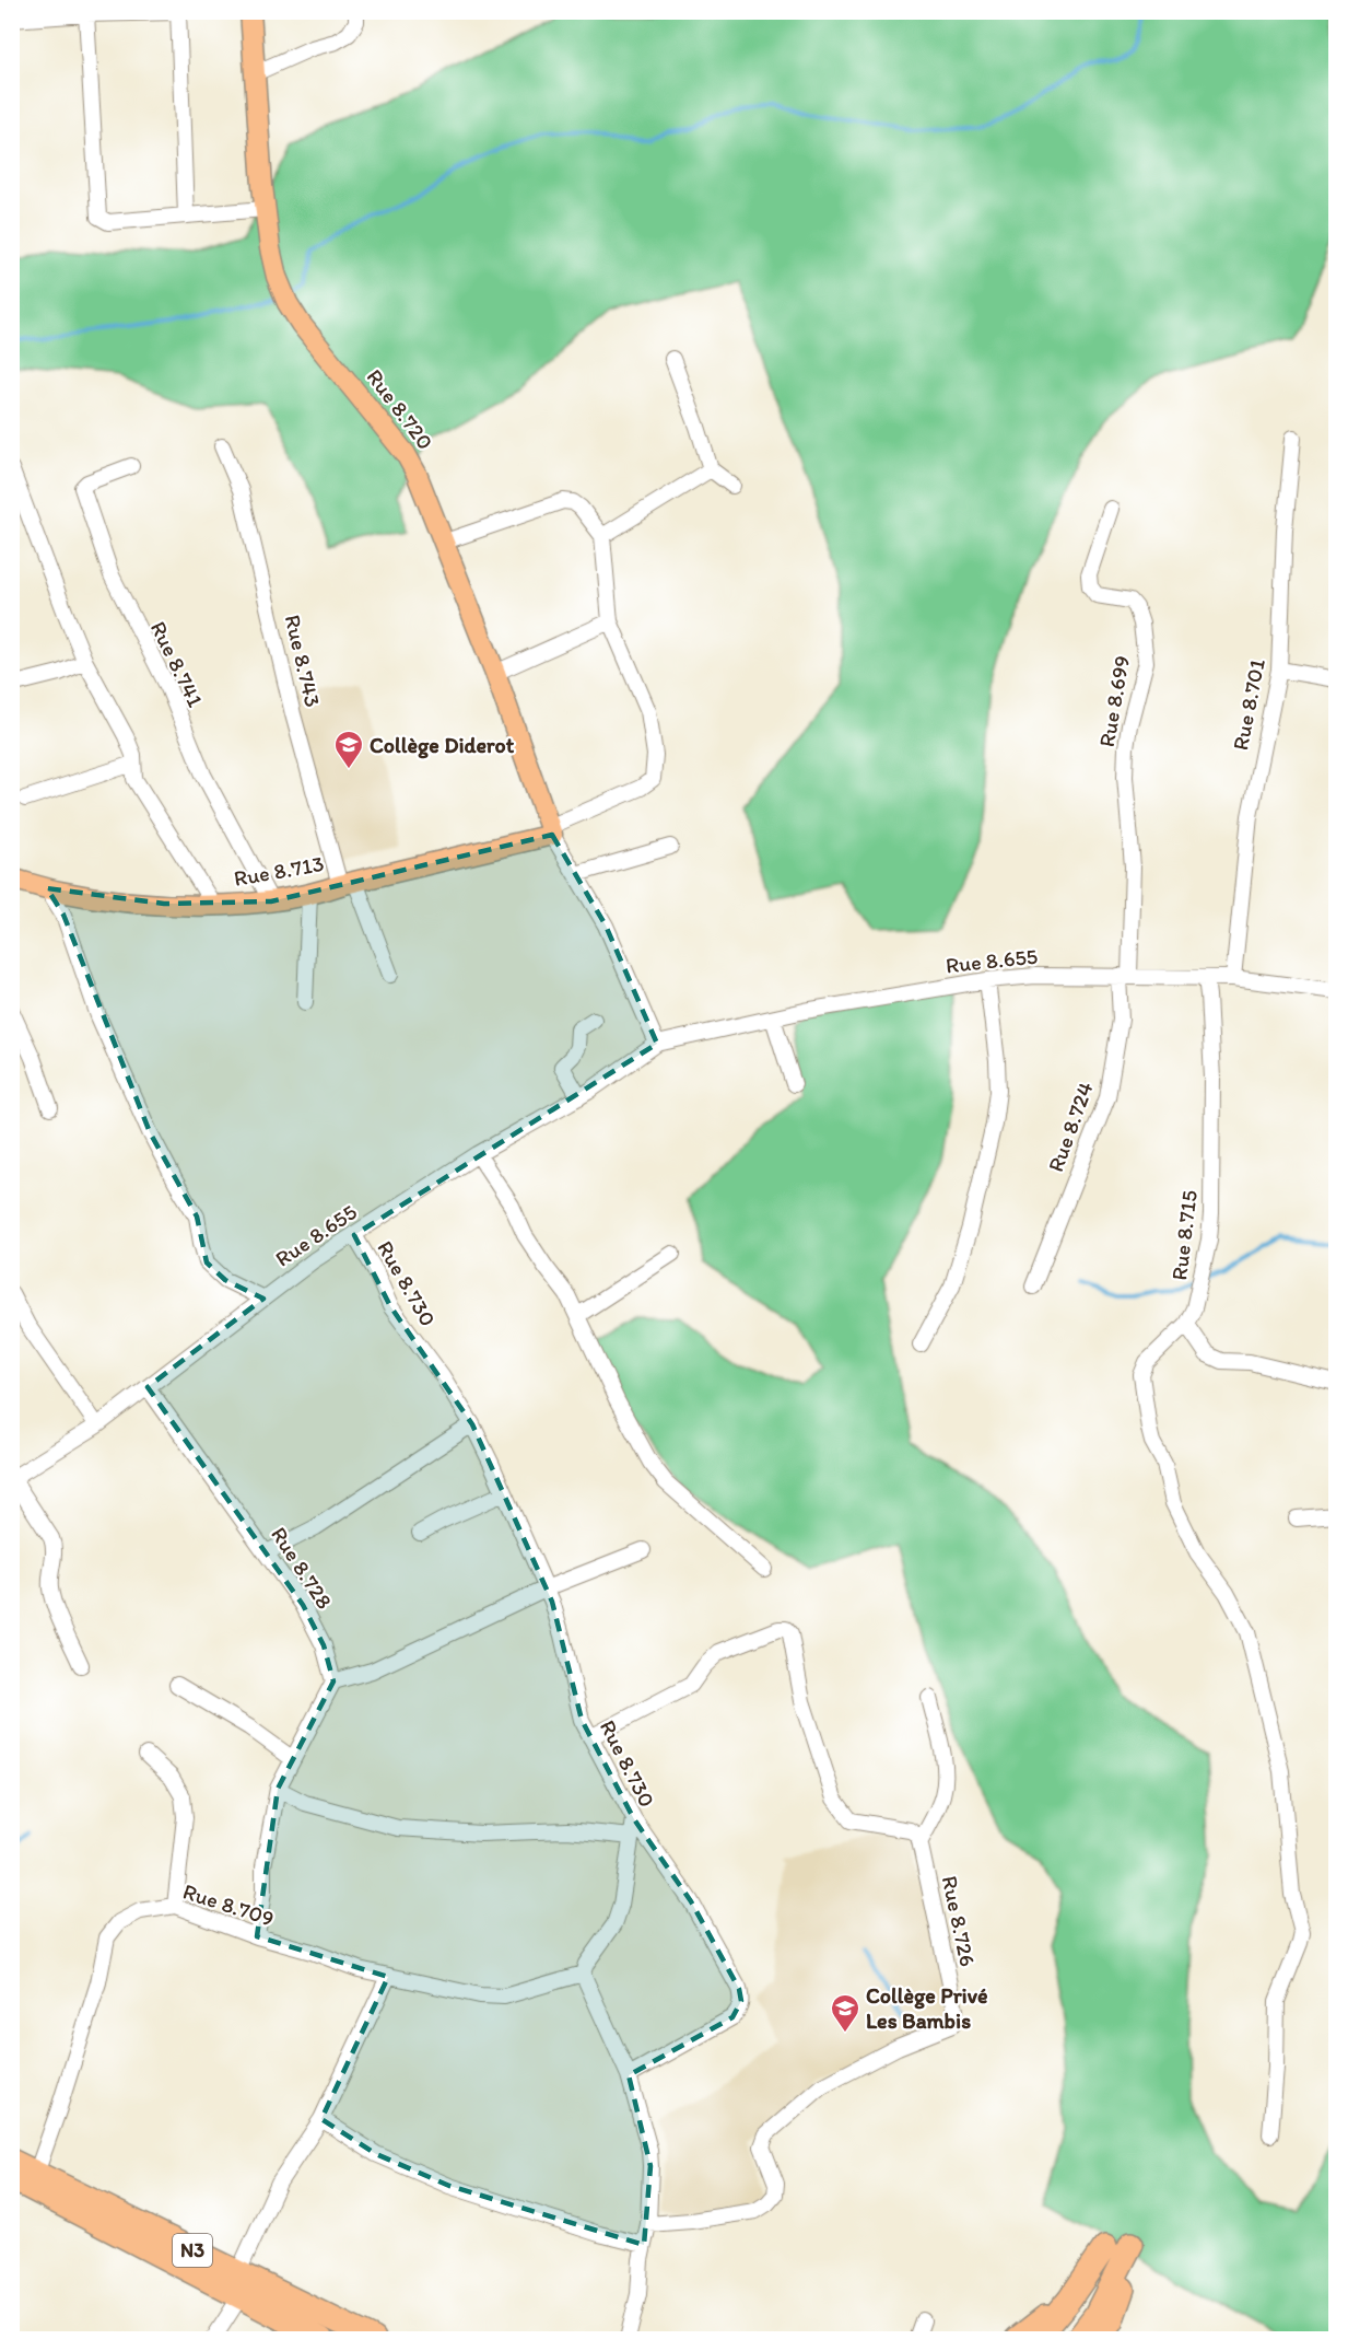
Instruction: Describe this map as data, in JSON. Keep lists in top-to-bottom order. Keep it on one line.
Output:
{"streets":{"highway":["N3"],"main road":["Rue 8.720","Rue 8.713"],"street":["Rue 8.743","Rue 8.741","Rue 8.699","Rue 8.701","Rue 8.655","Rue 8.724","Rue 8.715","Rue 8.730","Rue 8.728","Rue 8.709","Rue 8.726"]},"crossings":[["Rue 8.720","Rue 8.713"],["Rue 8.743","Rue 8.713"],["Rue 8.741","Rue 8.713"],["Rue 8.699","Rue 8.655"],["Rue 8.699","Rue 8.724"],["Rue 8.701","Rue 8.655"],["Rue 8.655","Rue 8.724"],["Rue 8.655","Rue 8.715"],["Rue 8.655","Rue 8.730"],["Rue 8.655","Rue 8.728"],["Rue 8.730","Rue 8.709"],["Rue 8.709","N3"]],"places":{"school or university":["Collège Diderot","Collège Privé Les Bambis"]}}
